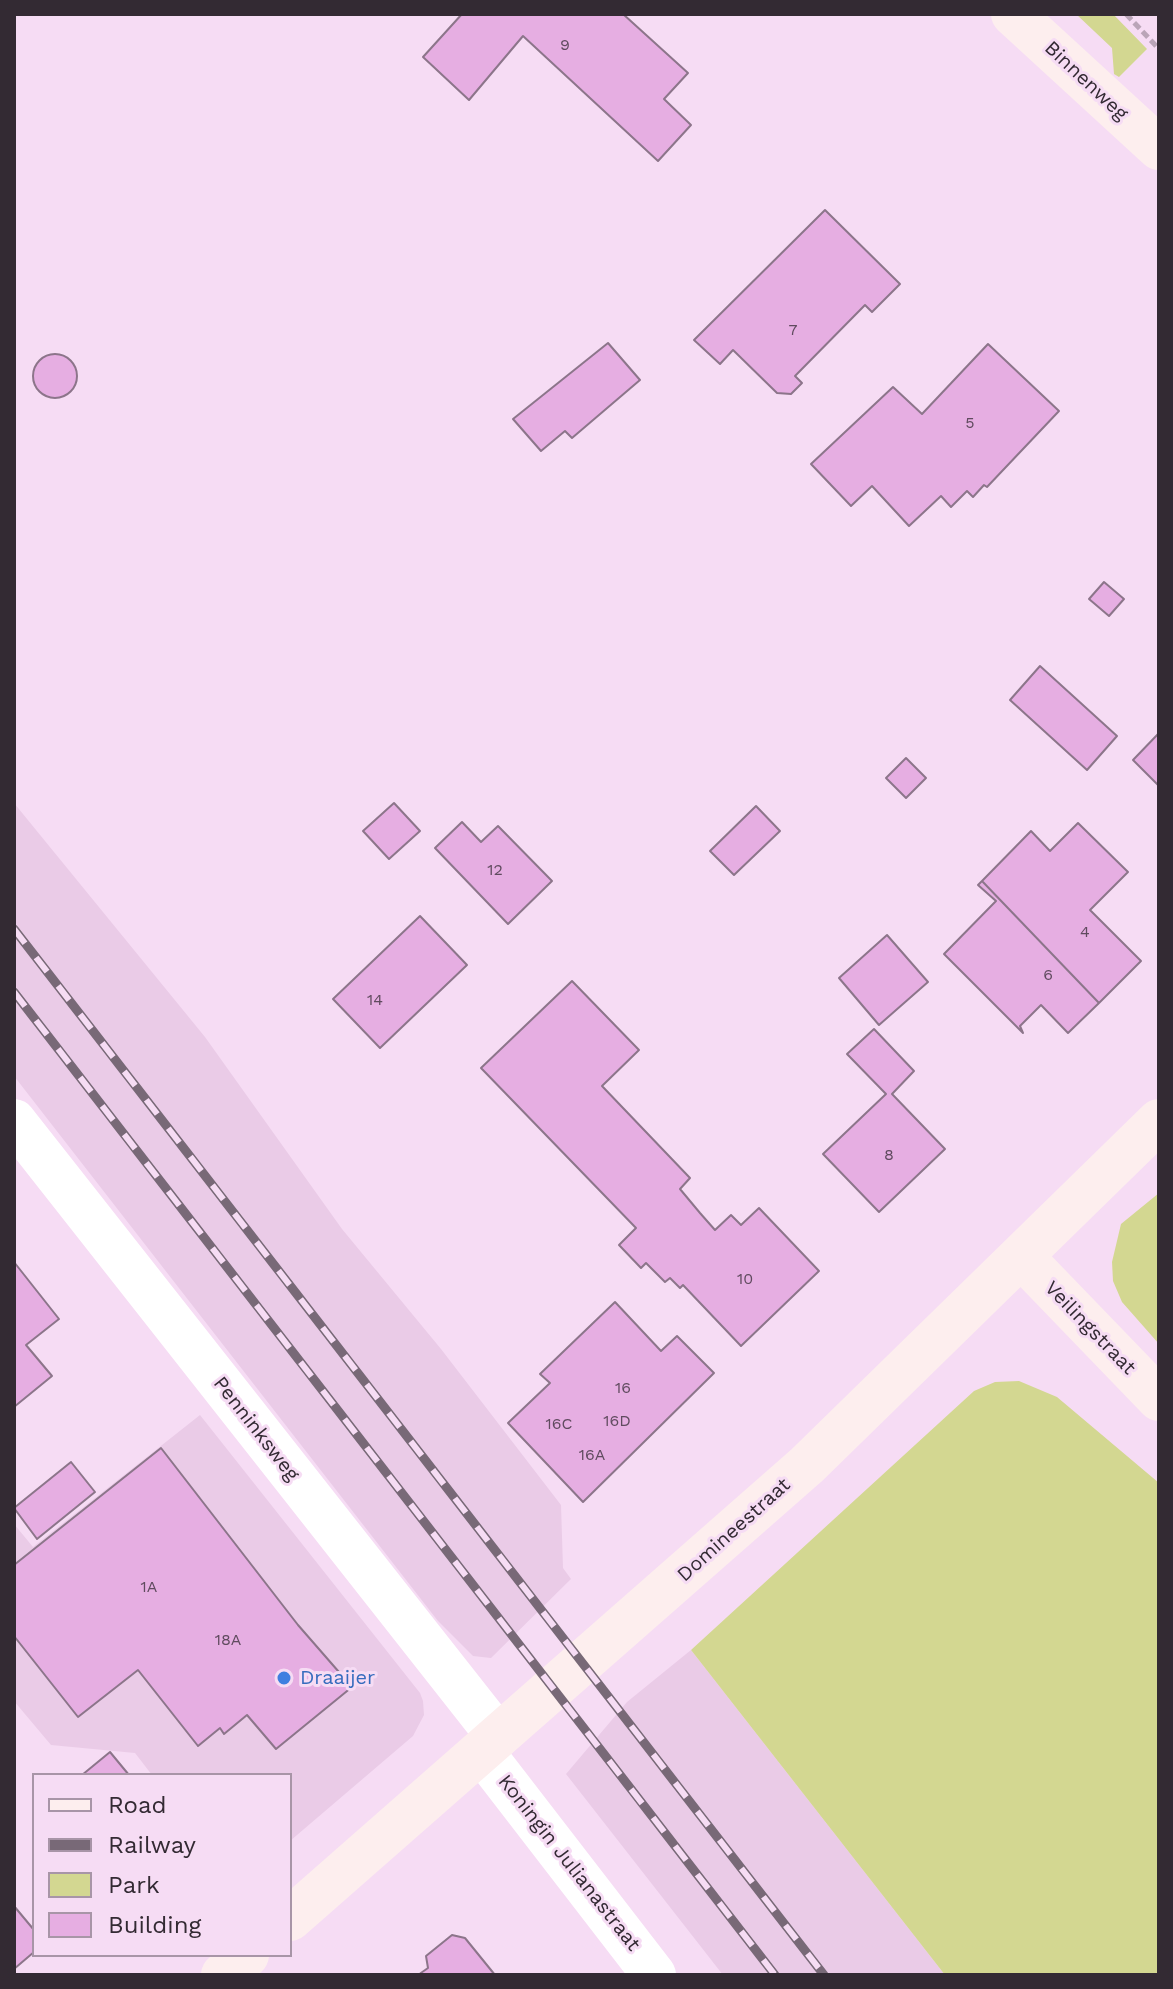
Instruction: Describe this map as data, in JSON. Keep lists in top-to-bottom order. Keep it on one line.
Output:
{"streets":{"main road":["Binnenweg","Veilingstraat","Domineestraat"],"street":["Penninksweg","Koningin Julianastraat"]},"crossings":[["Veilingstraat","Domineestraat"],["Penninksweg","Domineestraat"],["Penninksweg","Koningin Julianastraat"],["Domineestraat","Koningin Julianastraat"]],"places":["Draaijer"],"house_numbers":["9","7","5","12","4","6","14","8","10","16","16D","16C","16A","1A","18A"],"legend":["Road","Railway","Park","Building"]}
